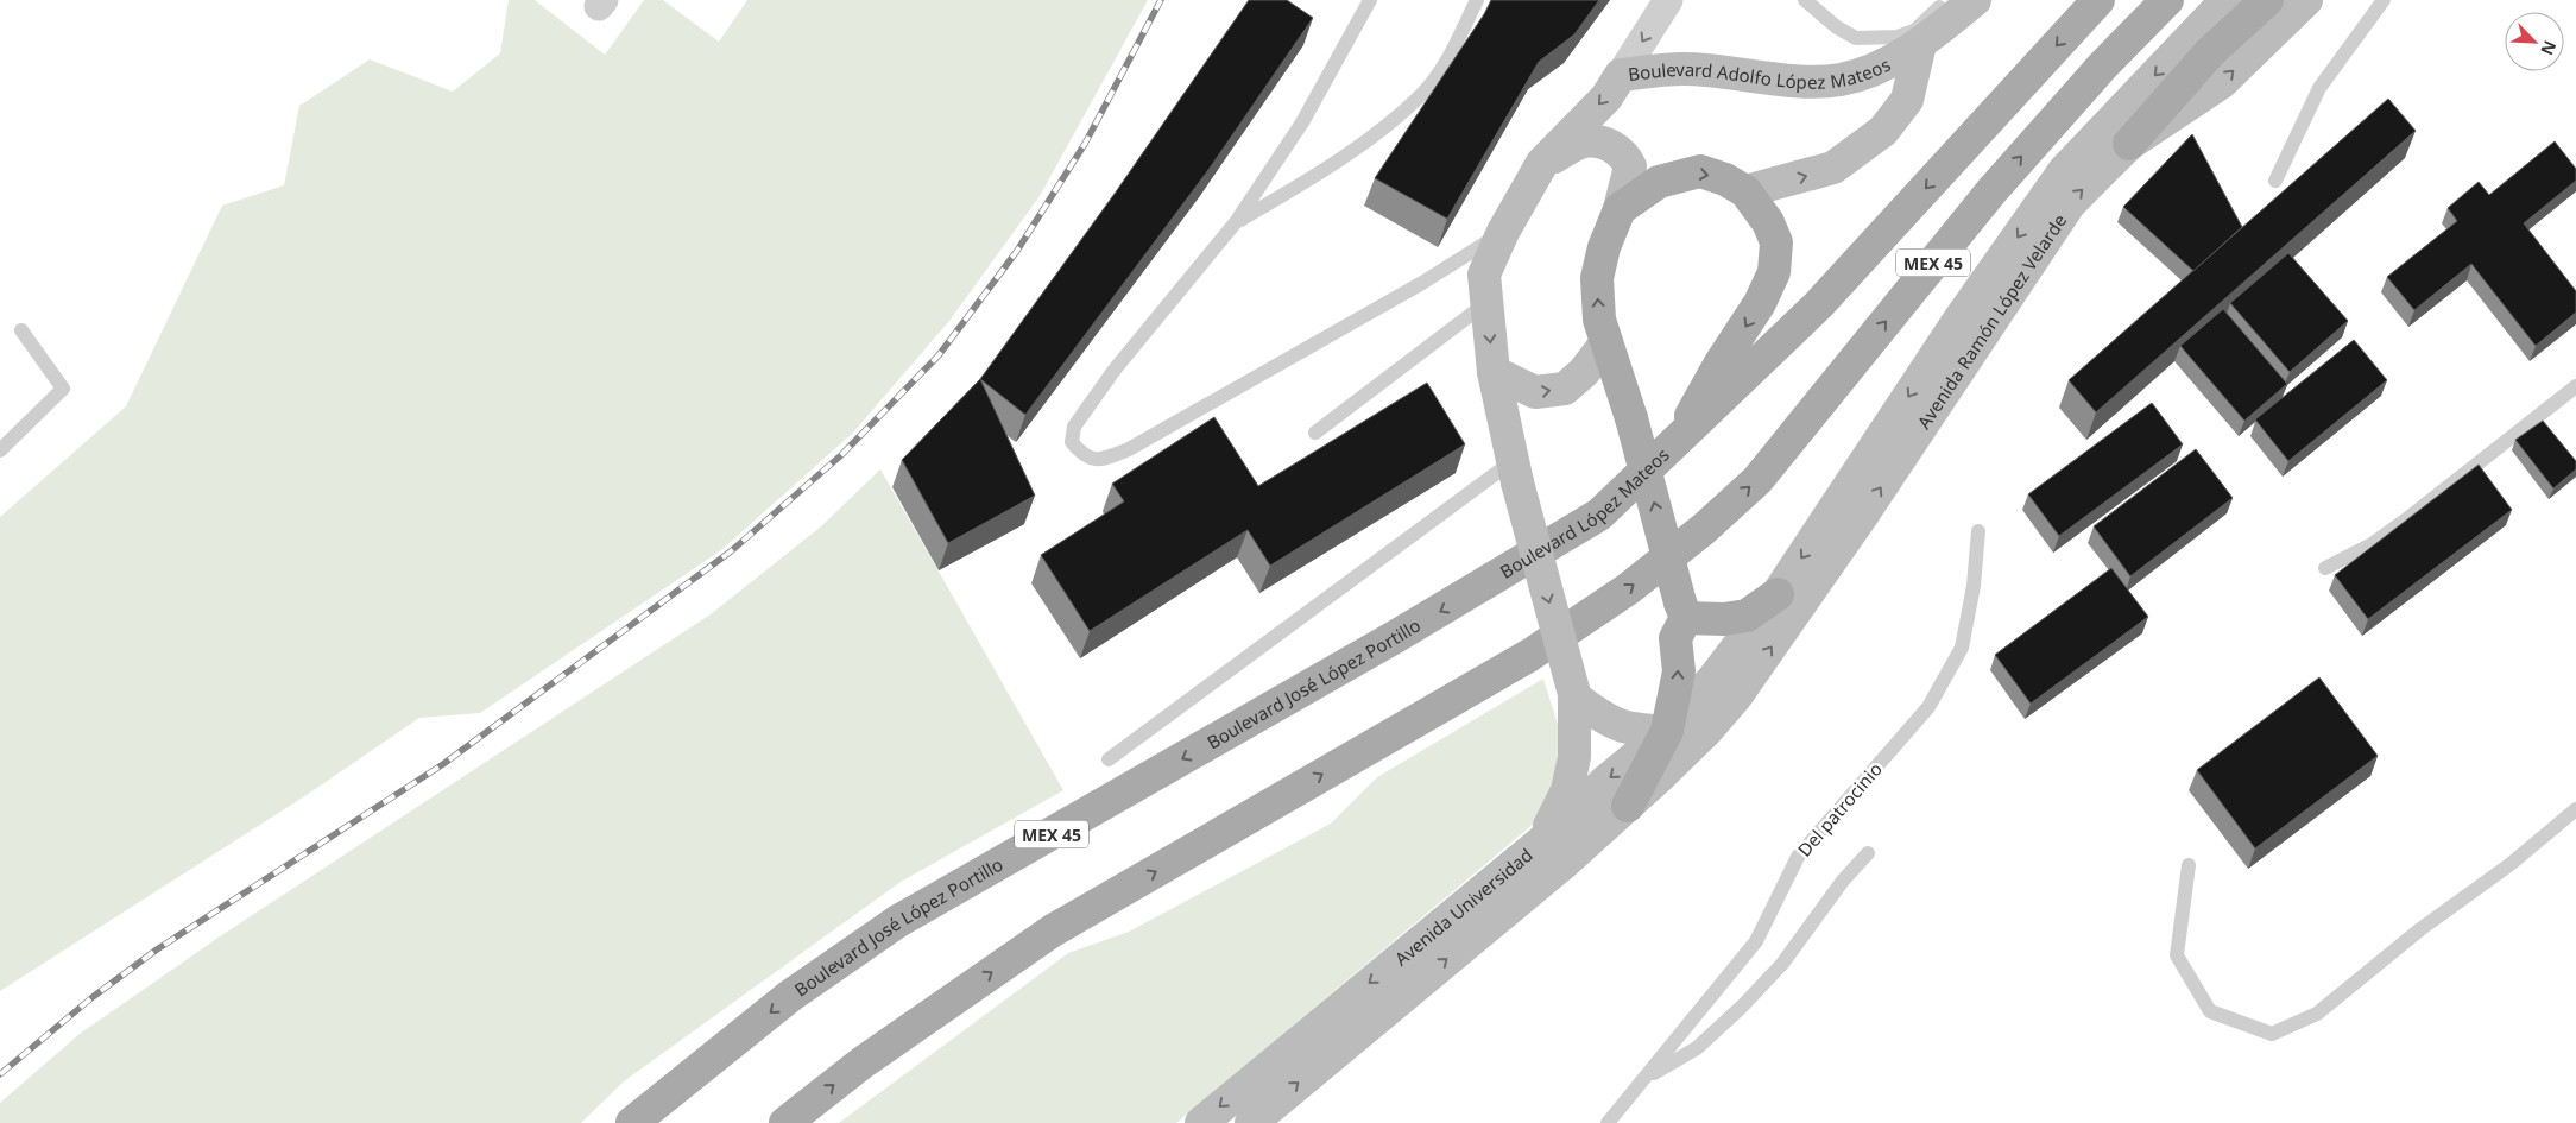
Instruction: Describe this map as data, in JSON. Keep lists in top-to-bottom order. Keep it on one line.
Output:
{"streets":{"main road":["MEX 45","Boulevard López Mateos","Boulevard José López Portillo"],"street":["Boulevard Adolfo López Mateos","Avenida Ramón López Velarde","Avenida Universidad"],"lane":["Del patrocinio"]},"crossings":[["Boulevard Adolfo López Mateos","Avenida Universidad"],["MEX 45","Boulevard López Mateos"],["Avenida Ramón López Velarde","Avenida Universidad"],["Boulevard López Mateos","Boulevard José López Portillo"]],"north":"bottom right"}
